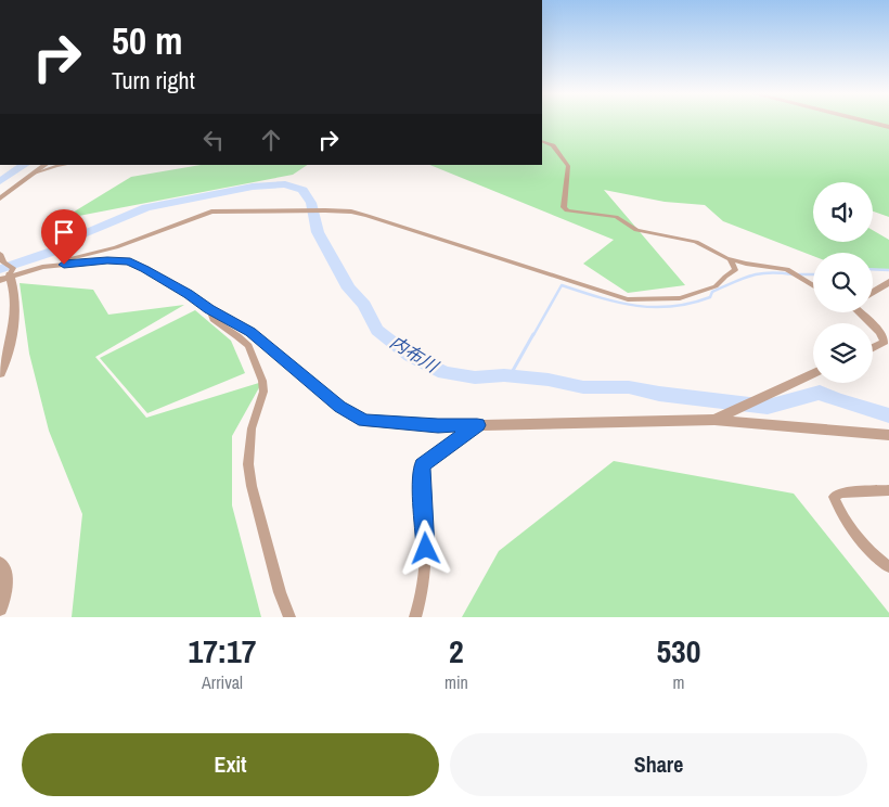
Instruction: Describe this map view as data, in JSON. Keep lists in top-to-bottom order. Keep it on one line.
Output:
{"water":["内布川"],"page":{"turn":["50 m","Turn right"],"eta":["17:17","Arrival","2","min","530","m"],"buttons":["Exit","Share"]}}
